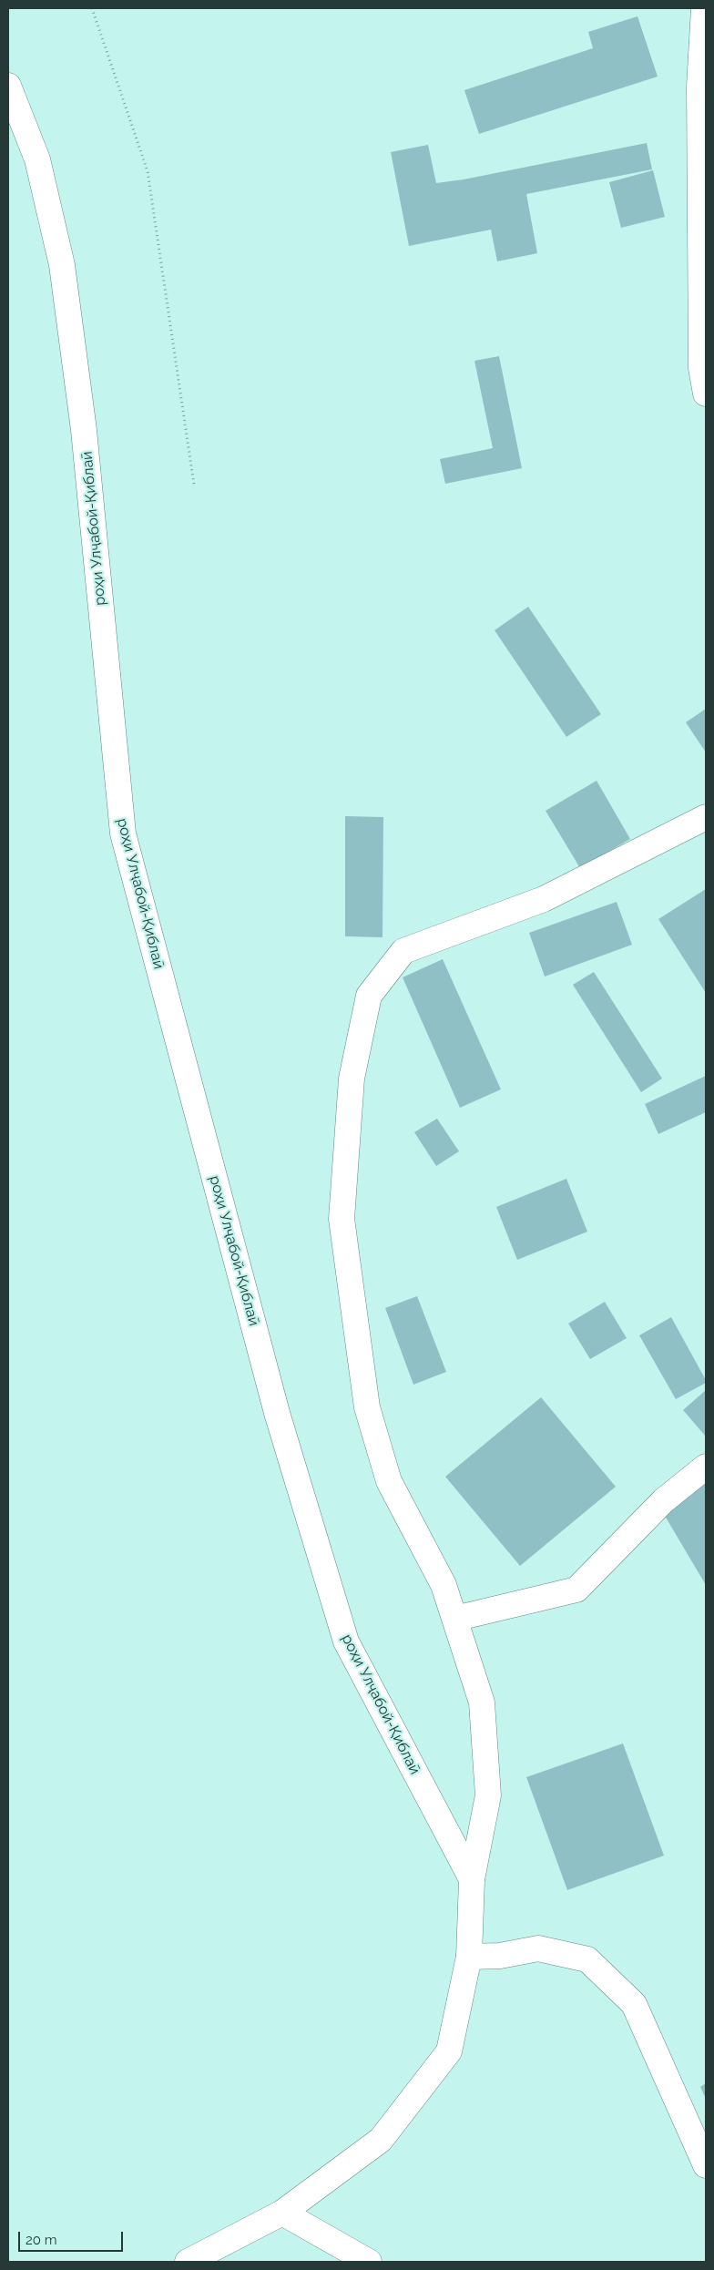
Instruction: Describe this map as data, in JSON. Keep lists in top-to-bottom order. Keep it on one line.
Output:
{"streets":{"street":["роҳи Улҷабой-Қиблаӣ"]},"scale_bar":"20 m"}
